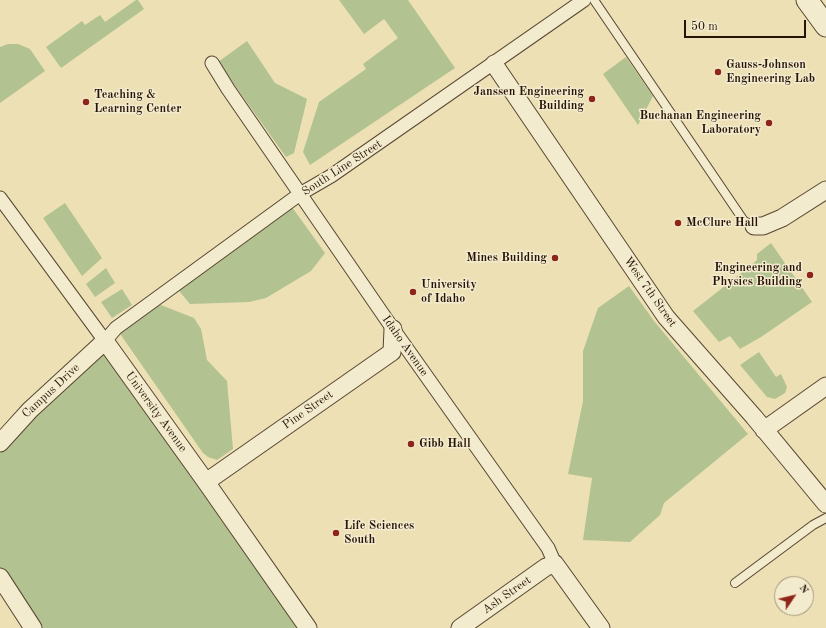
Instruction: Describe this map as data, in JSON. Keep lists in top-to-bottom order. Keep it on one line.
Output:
{"streets":{"street":["South Line Street","West 7th Street","Idaho Avenue","Campus Drive","Pine Street","University Avenue","Ash Street"]},"crossings":[["South Line Street","West 7th Street"],["South Line Street","Idaho Avenue"],["South Line Street","Campus Drive"],["South Line Street","University Avenue"],["Idaho Avenue","Pine Street"],["Idaho Avenue","Ash Street"],["Campus Drive","University Avenue"],["Pine Street","University Avenue"]],"places":["Gauss-Johnson Engineering Lab","Janssen Engineering Building","Teaching & Learning Center","Buchanan Engineering Laboratory","McClure Hall","Mines Building","Engineering and Physics Building","University of Idaho","Gibb Hall","Life Sciences South"],"scale_bar":"50 m","north":"top right"}
